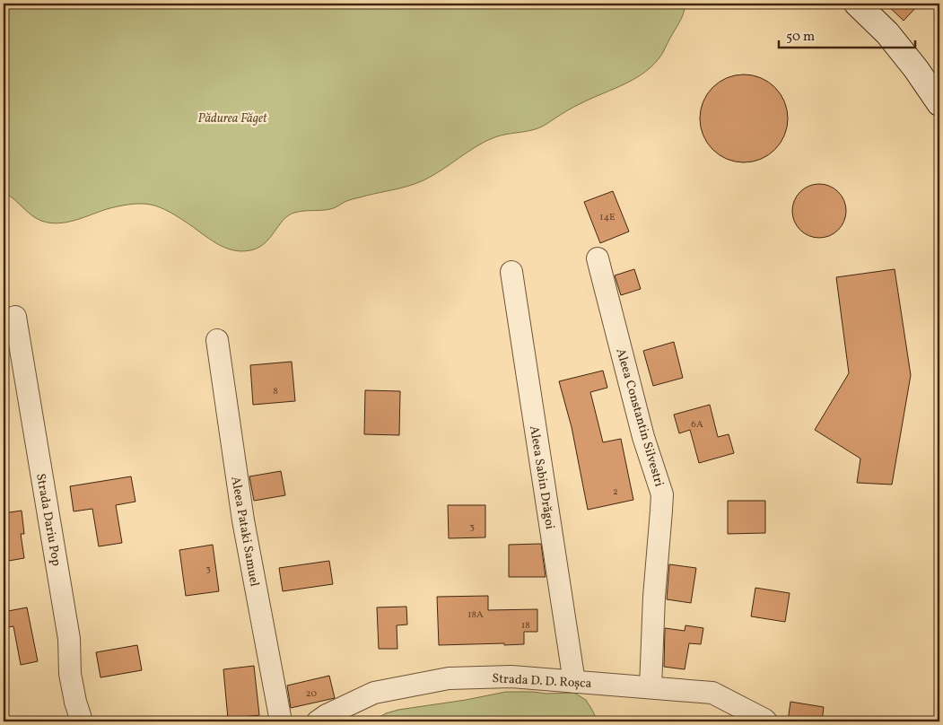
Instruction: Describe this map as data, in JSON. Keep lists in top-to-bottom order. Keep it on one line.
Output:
{"streets":{"street":["Aleea Constantin Silvestri","Aleea Sabin Drăgoi","Strada Dariu Pop","Aleea Pataki Samuel","Strada D. D. Roșca"]},"crossings":[["Aleea Constantin Silvestri","Strada D. D. Roșca"],["Aleea Sabin Drăgoi","Strada D. D. Roșca"]],"parks":["Pădurea Făget"],"house_numbers":["14E","8","6A","2","3","3","18A","18","20"],"scale_bar":"50 m"}
